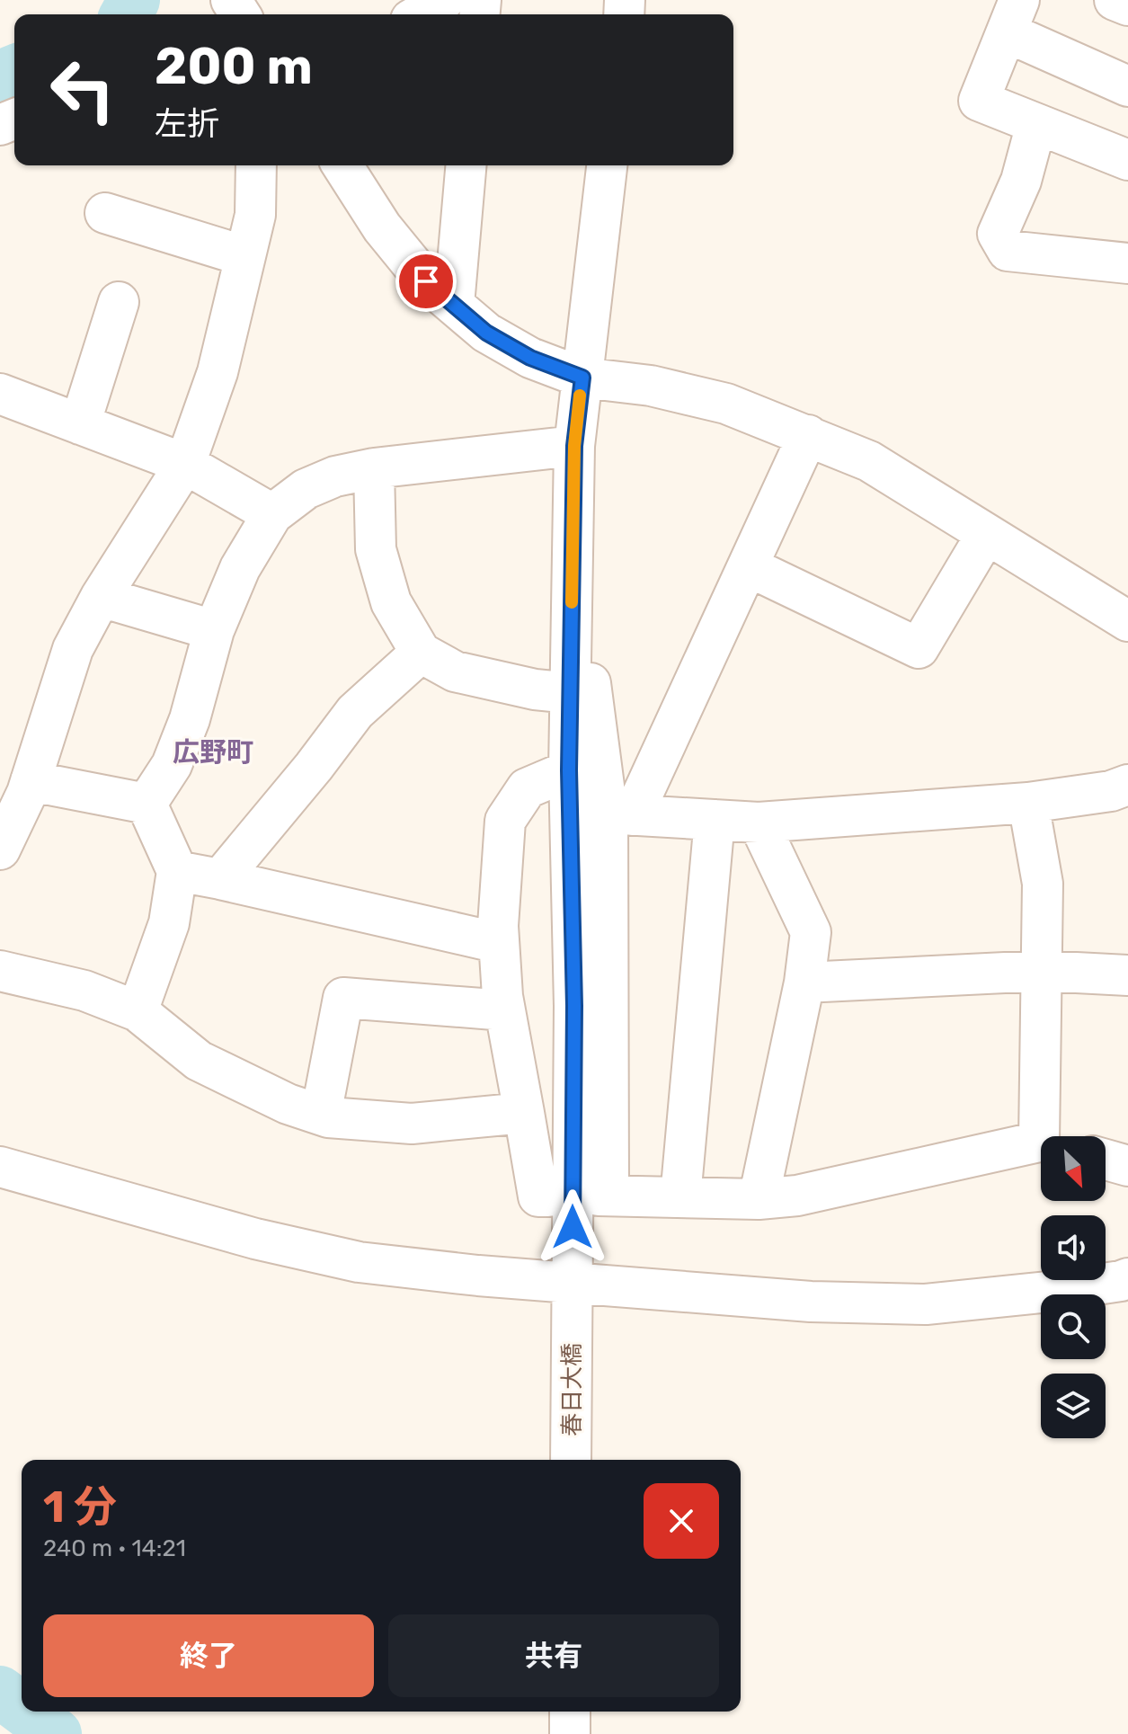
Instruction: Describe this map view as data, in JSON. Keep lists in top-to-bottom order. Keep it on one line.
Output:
{"streets":{"street":["春日大橋"]},"districts":["広野町"],"north":"bottom right","page":{"turn":["200 m","左折"],"heading":["1 分","240 m · 14:21"],"buttons":["終了","共有"]}}
